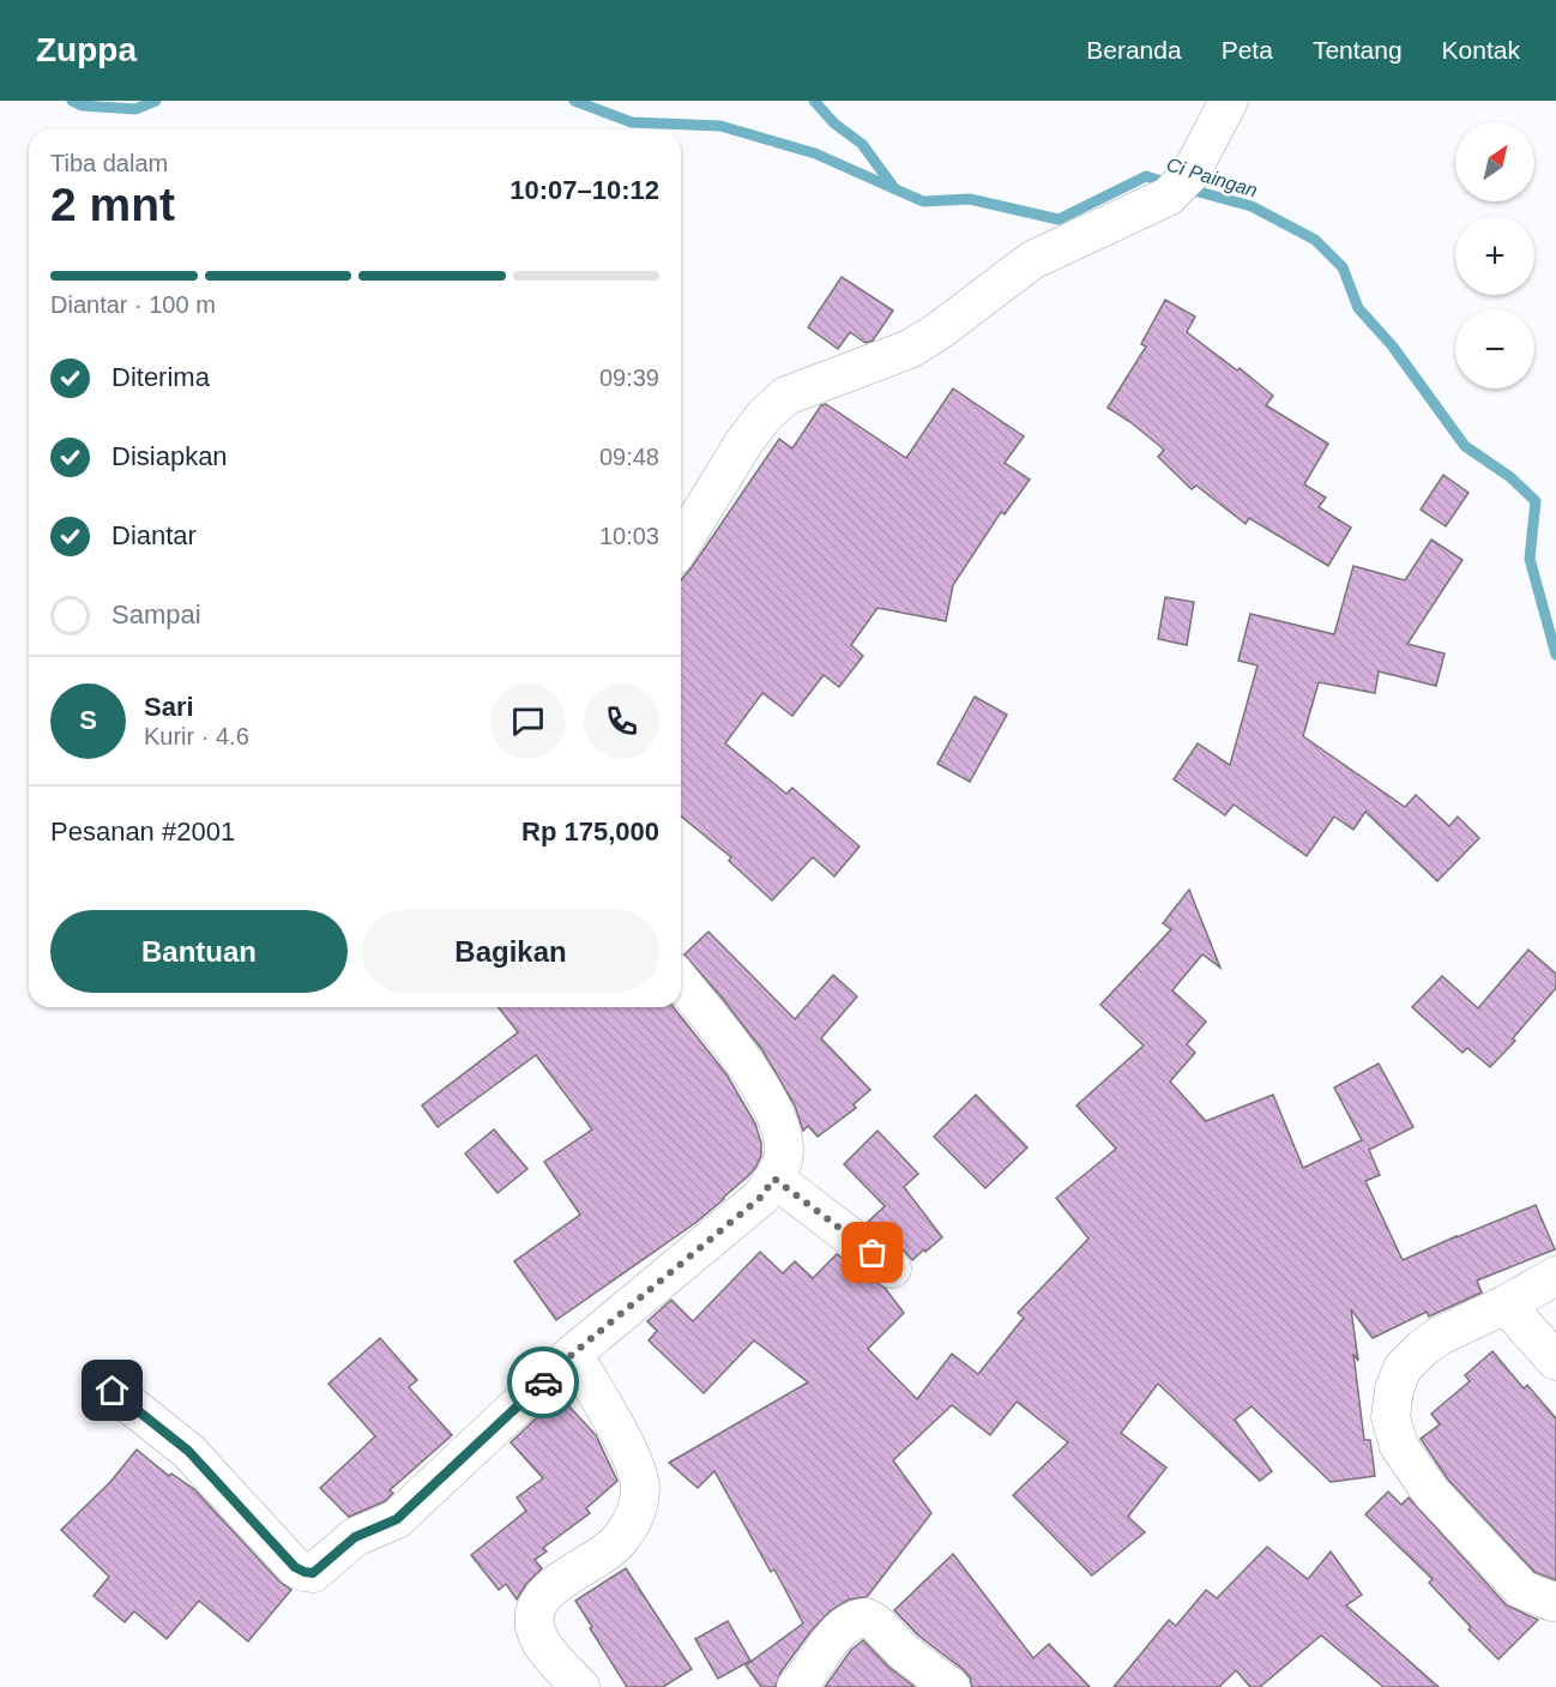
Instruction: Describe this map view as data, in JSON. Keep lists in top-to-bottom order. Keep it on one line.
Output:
{"water":["Ci Paingan"],"north":"top right","page":{"header":"Zuppa","nav":["Beranda","Peta","Tentang","Kontak"],"map_buttons":["+","−"],"heading":["2 mnt","Tiba dalam","10:07–10:12"],"panel":["Sari","Kurir · 4.6","Pesanan #2001","Rp 175,000"],"bar":"Diantar · 100 m","list":[["Diterima","09:39"],["Disiapkan","09:48"],["Diantar","10:03"],"Sampai"],"round":"S","buttons":["Bantuan","Bagikan"]}}
